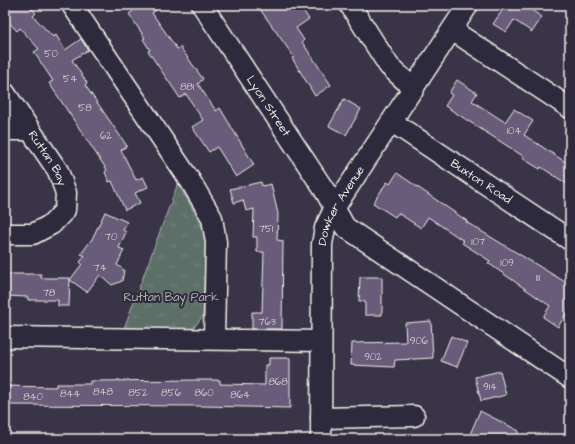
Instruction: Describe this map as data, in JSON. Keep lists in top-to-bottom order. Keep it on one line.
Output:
{"streets":{"street":["Lyon Street","Ruttan Bay","Buxton Road","Dowker Avenue"]},"crossings":[["Lyon Street","Dowker Avenue"],["Buxton Road","Dowker Avenue"]],"parks":["Ruttan Bay Park"],"house_numbers":["50","54","881","58","104","62","751","70","107","109","74","111","78","763","906","902","868","914","848","852","856","860","844","864","840"]}
